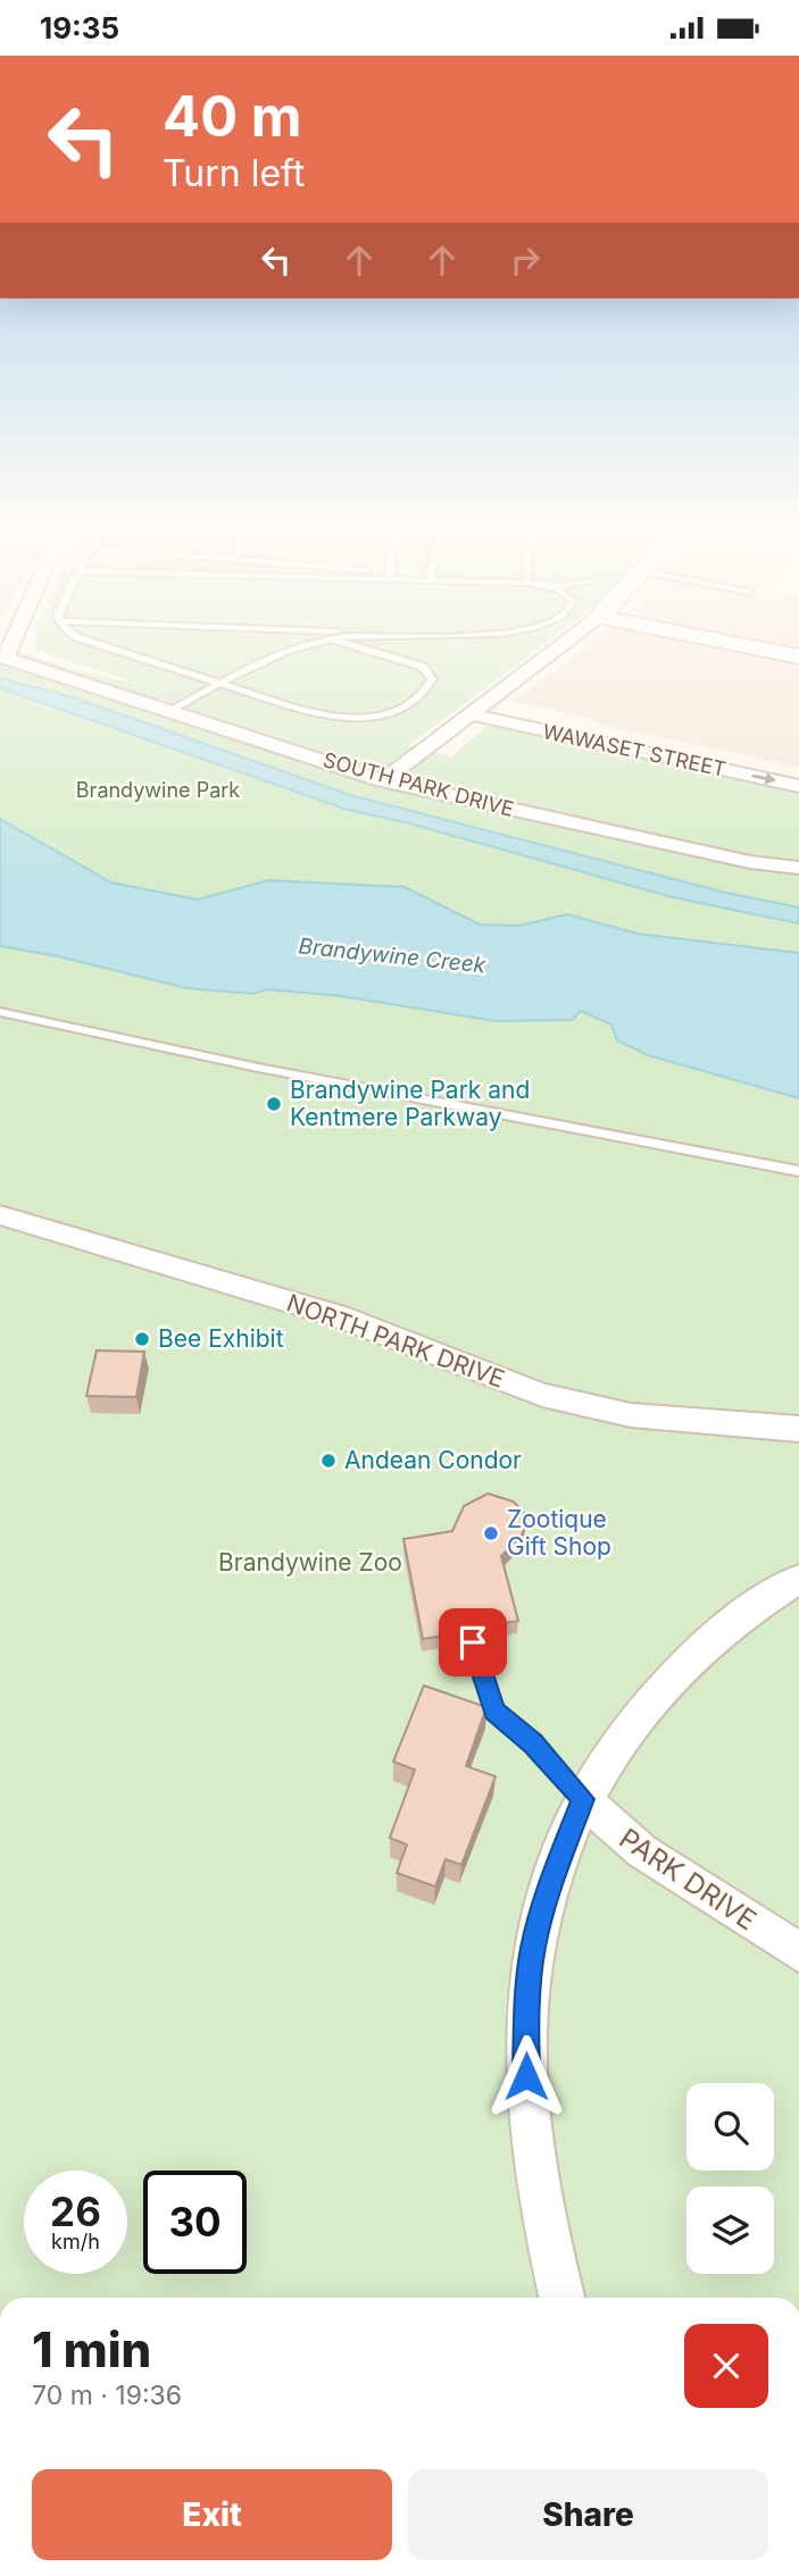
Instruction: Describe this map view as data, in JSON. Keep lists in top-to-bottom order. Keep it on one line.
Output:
{"streets":{"street":["WAWASET STREET","SOUTH PARK DRIVE","NORTH PARK DRIVE","PARK DRIVE"]},"one_way":["WAWASET STREET"],"water":["Brandywine Creek"],"parks":["Brandywine Park","Brandywine Zoo"],"places":["Brandywine Park and Kentmere Parkway","Bee Exhibit","Andean Condor","Zootique Gift Shop"],"page":{"status":"19:35","turn":["40 m","Turn left"],"speed":"26 km/h","limit":"30","heading":["1 min","70 m · 19:36"],"buttons":["Exit","Share"]}}
